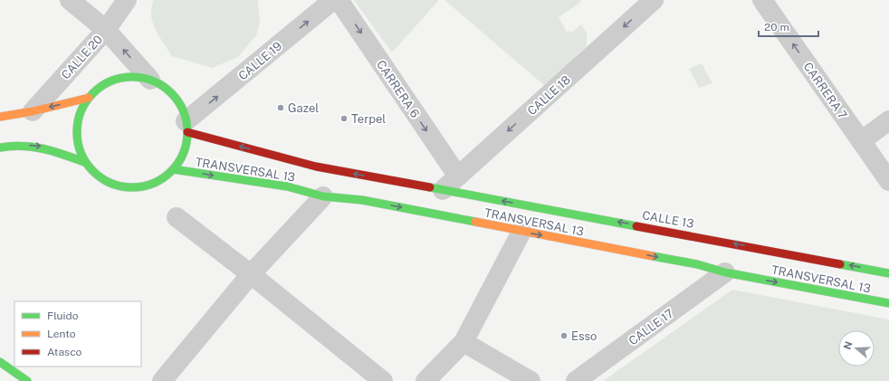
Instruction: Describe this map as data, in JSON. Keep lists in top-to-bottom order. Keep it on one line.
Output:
{"streets":{"main road":["TRANSVERSAL 13","CALLE 13"],"street":["CALLE 20","CALLE 19","CARRERA 6","CARRERA 7","CALLE 18","CALLE 17"]},"crossings":[["CALLE 19","TRANSVERSAL 13"],["CARRERA 6","CALLE 18"],["CALLE 18","TRANSVERSAL 13"],["CALLE 18","CALLE 13"],["TRANSVERSAL 13","CALLE 13"],["TRANSVERSAL 13","CALLE 17"]],"one_way":["CARRERA 6","CARRERA 7","CALLE 18","CALLE 13"],"places":["Gazel","Terpel","Esso"],"legend":["Fluido","Lento","Atasco"],"scale_bar":"20 m","north":"left"}
